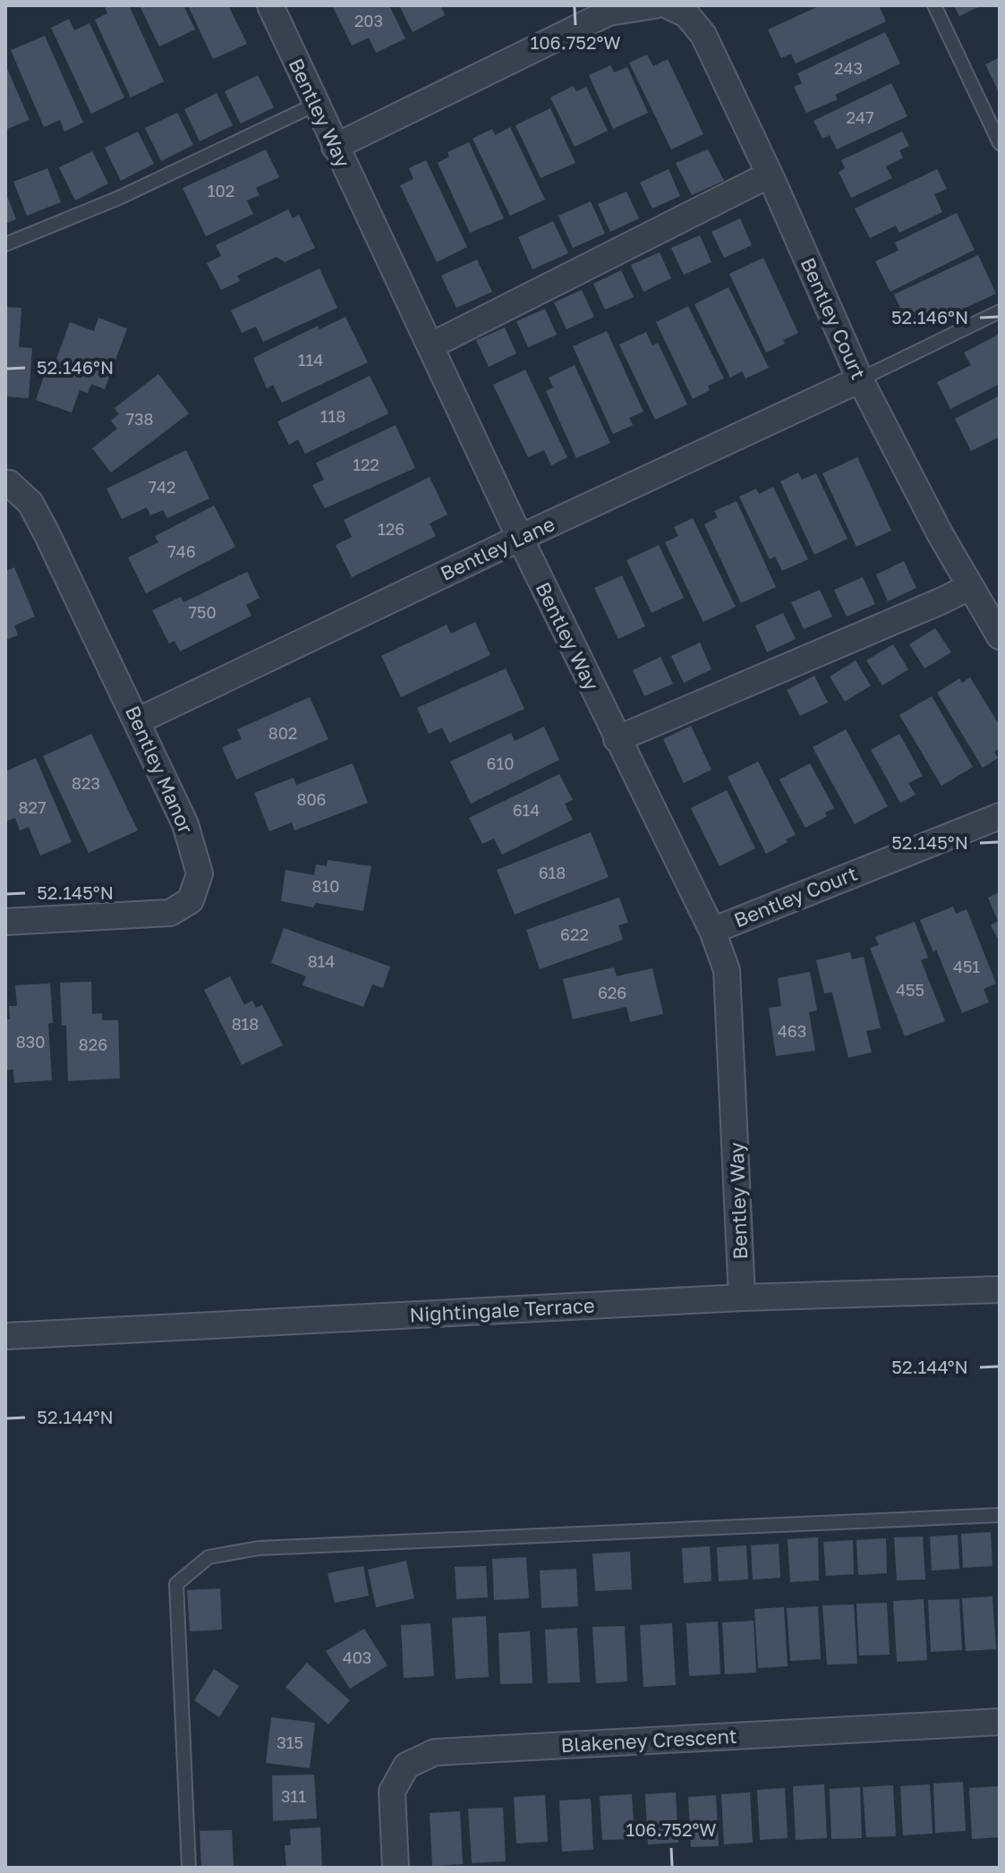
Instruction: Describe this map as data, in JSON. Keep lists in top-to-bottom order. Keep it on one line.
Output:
{"streets":{"street":["Bentley Way","Bentley Court","Bentley Lane","Bentley Manor","Nightingale Terrace","Blakeney Crescent"]},"crossings":[["Bentley Way","Bentley Court"],["Bentley Way","Bentley Lane"],["Bentley Way","Nightingale Terrace"],["Bentley Court","Bentley Lane"],["Bentley Lane","Bentley Manor"]],"house_numbers":["203","243","247","102","114","118","738","122","742","126","746","750","802","610","823","806","827","614","618","810","622","814","451","455","626","818","463","830","826","403","315","311"],"coordinates":["106.752°W","52.146°N","52.145°N","52.144°N"]}
